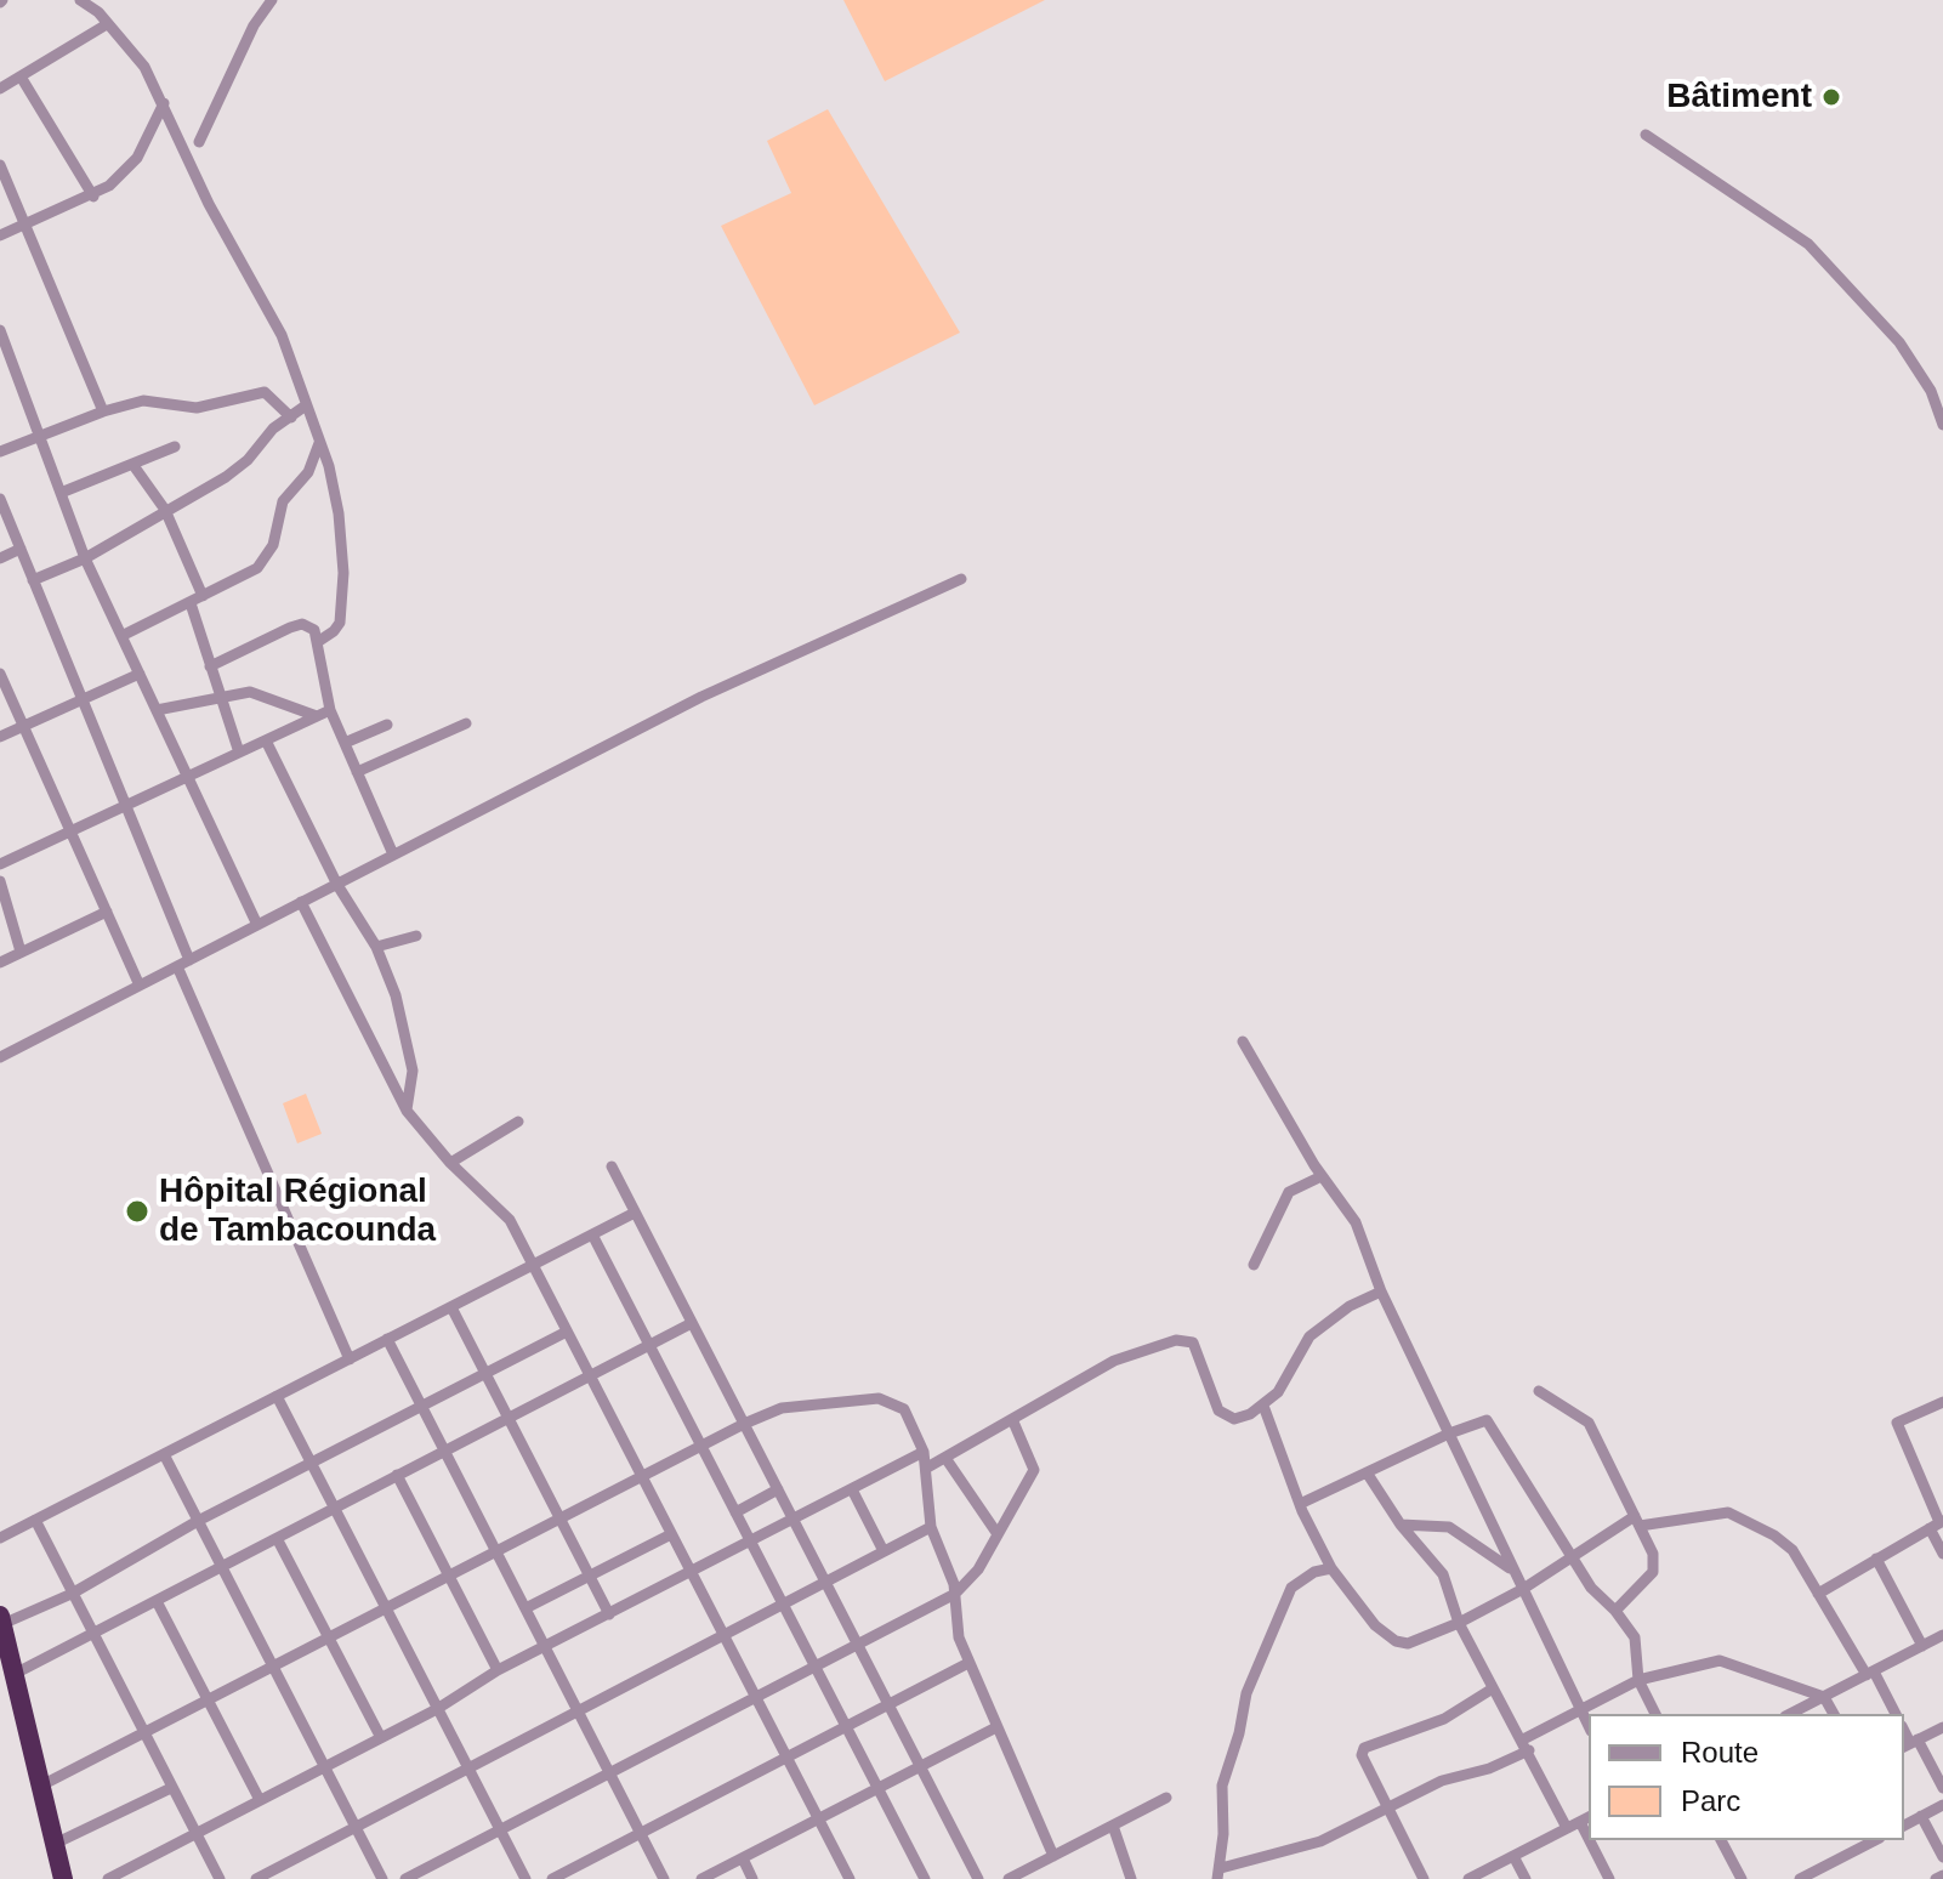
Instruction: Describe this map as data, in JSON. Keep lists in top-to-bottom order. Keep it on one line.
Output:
{"places":["Bâtiment","Hôpital Régional de Tambacounda"],"legend":["Route","Parc"]}
